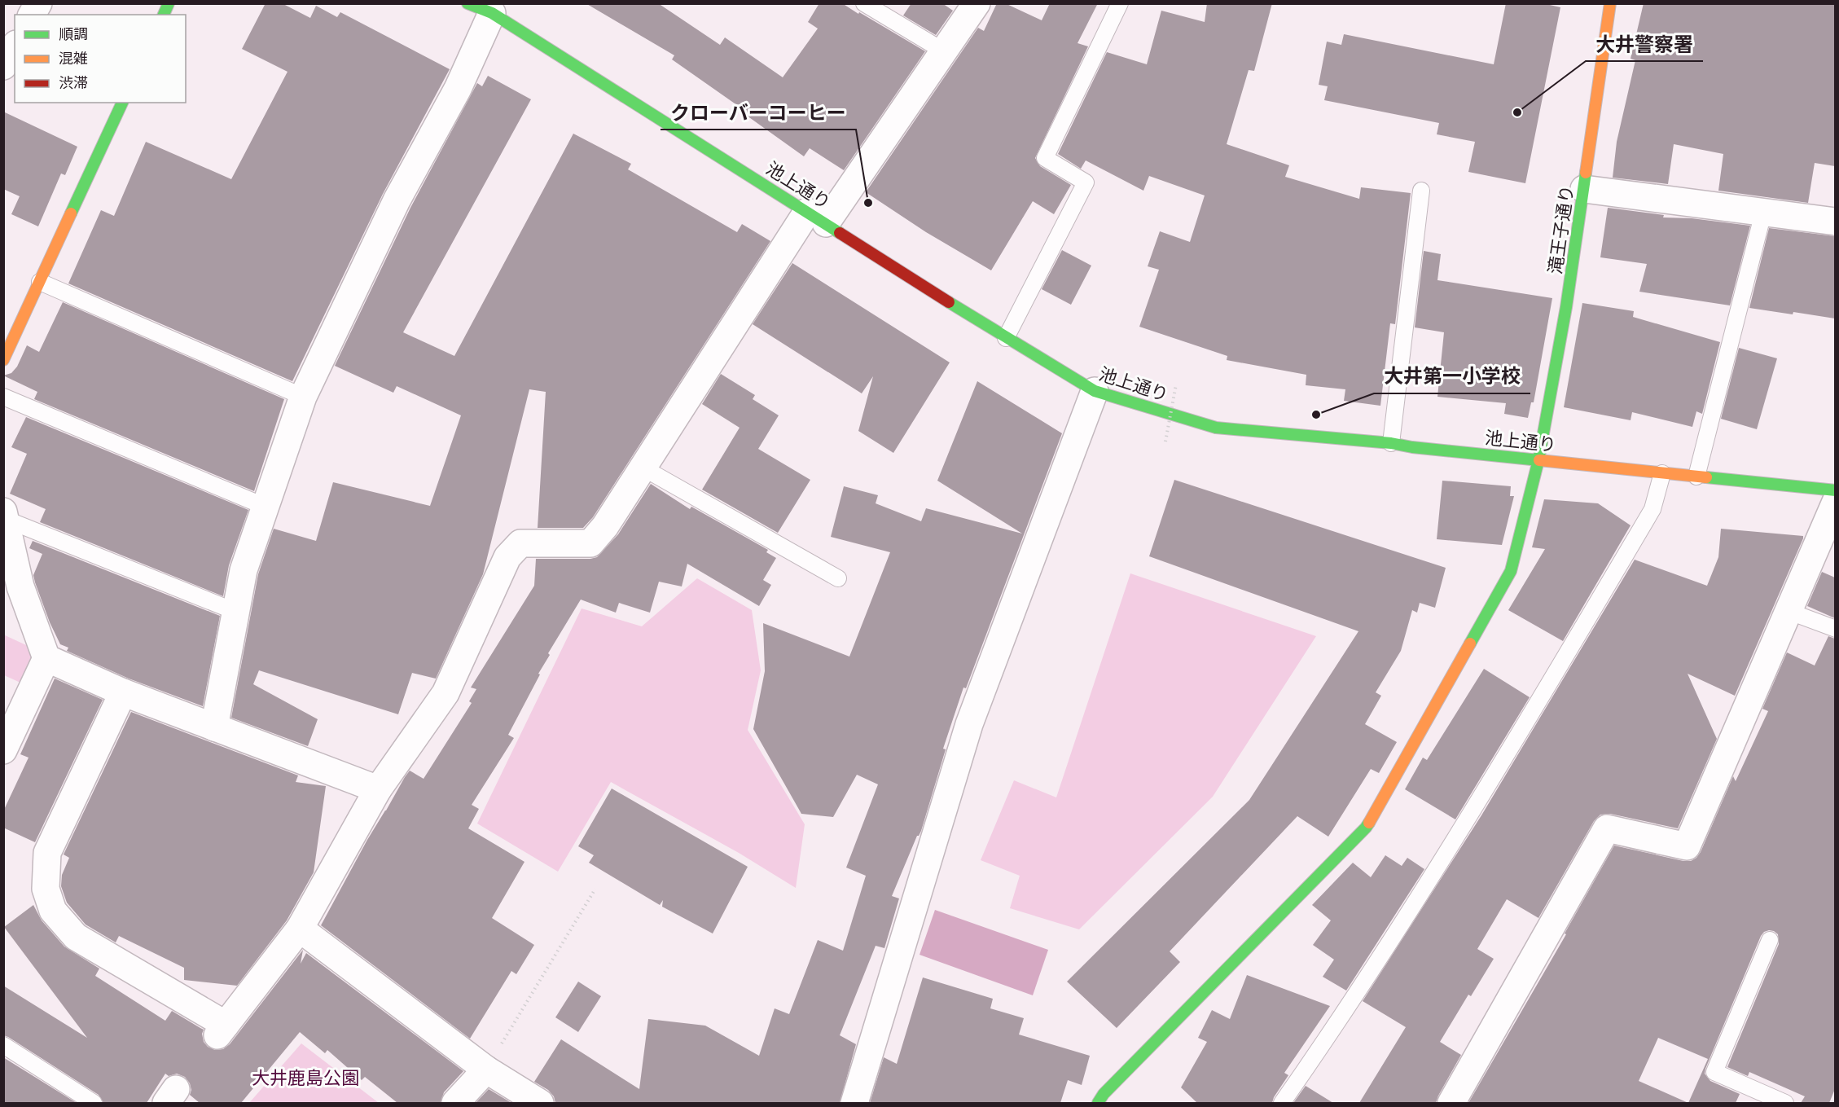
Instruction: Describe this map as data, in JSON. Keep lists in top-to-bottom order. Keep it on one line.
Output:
{"streets":{"street":["池上通り","滝王子通り"]},"crossings":[["池上通り","滝王子通り"]],"parks":["大井鹿島公園"],"places":["大井警察署","クローバーコーヒー","大井第一小学校"],"legend":["順調","混雑","渋滞"]}
